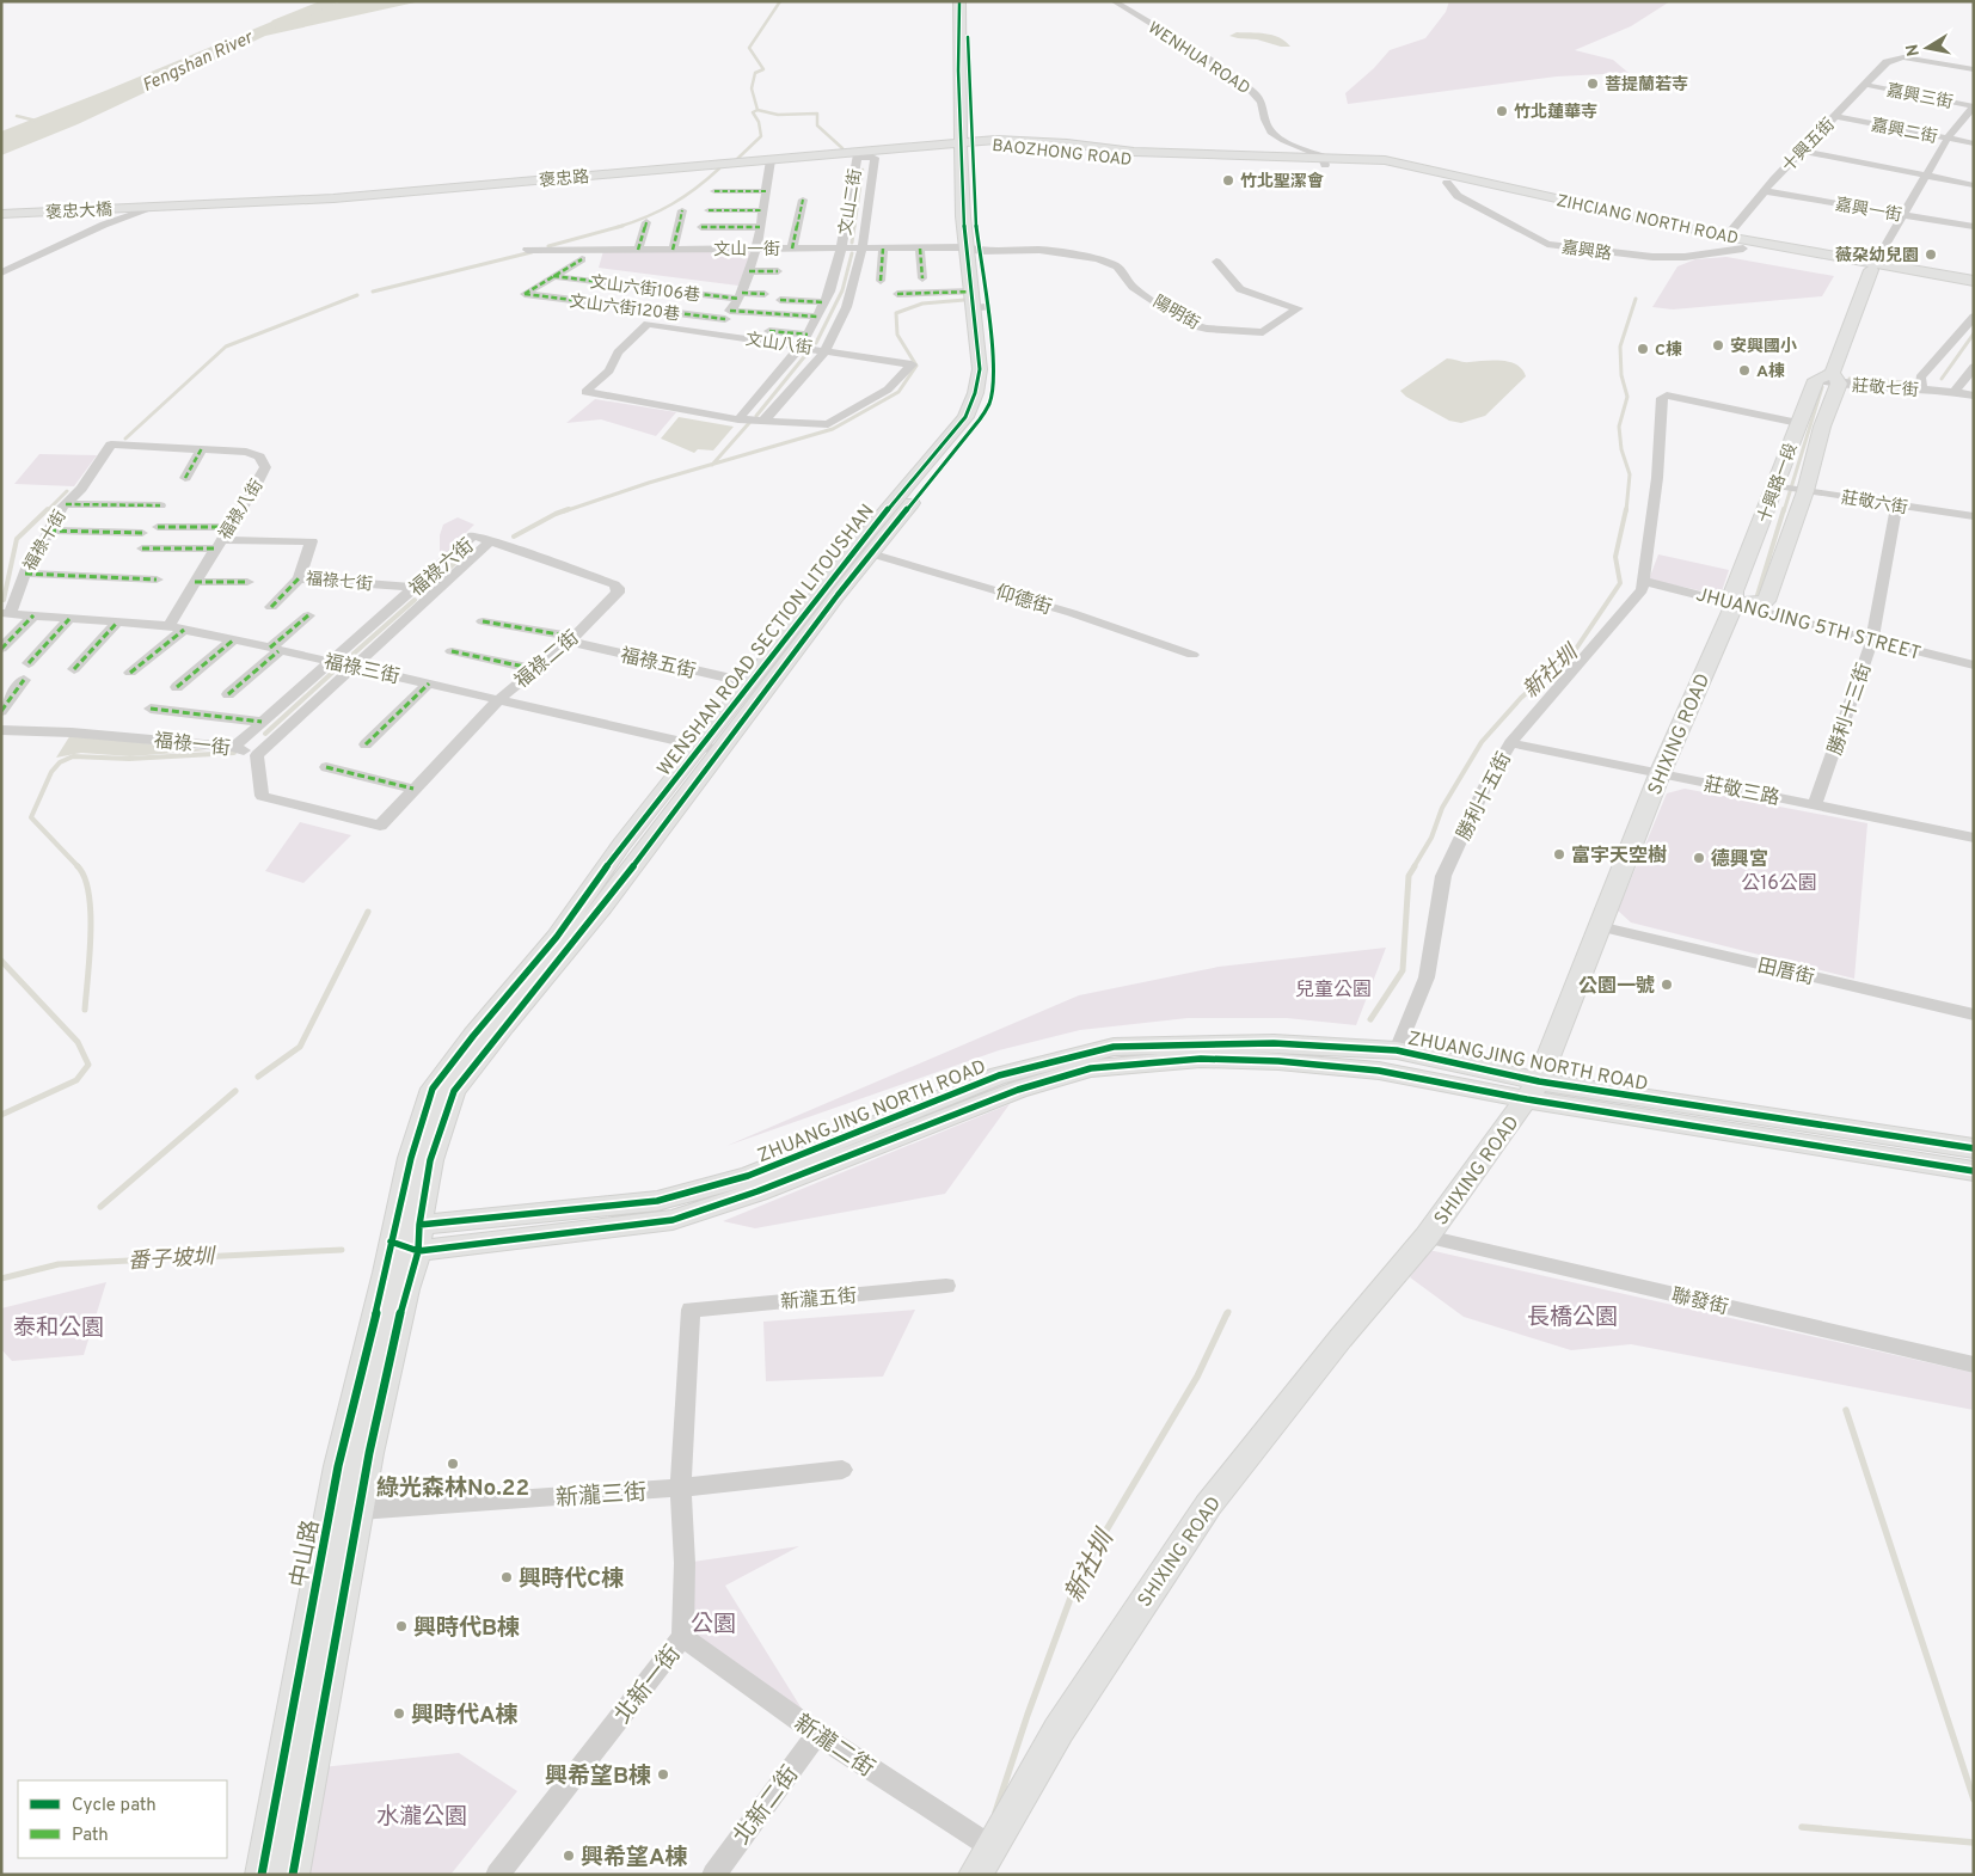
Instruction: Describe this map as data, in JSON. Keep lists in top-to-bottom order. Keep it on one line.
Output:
{"streets":{"main road":["BAOZHONG ROAD","褒忠路","褒忠大橋","ZIHCIANG NORTH ROAD","十興路一段","WENSHAN ROAD SECTION LITOUSHAN","SHIXING ROAD","ZHUANGJING NORTH ROAD","中山路"],"street":["WENHUA ROAD","嘉興三街","嘉興二街","十興五街","文山二街","嘉興一街","文山一街","嘉興路","文山六街106巷","文山六街120巷","陽明街","文山八街","莊敬七街","莊敬六街","福祿八街","福祿十街","福祿六街","福祿七街","仰德街","JHUANGJING 5TH STREET","福祿二街","福祿五街","福祿三街","勝利十三街","福祿一街","莊敬三路","勝利十五街","田厝街","新瀧五街","聯發街","新瀧三街","北新一街","新瀧二街","北新二街"]},"crossings":[["WENHUA ROAD","BAOZHONG ROAD"],["WENHUA ROAD","ZIHCIANG NORTH ROAD"],["嘉興三街","十興五街"],["嘉興二街","十興五街"],["十興五街","嘉興一街"],["十興五街","ZIHCIANG NORTH ROAD"],["BAOZHONG ROAD","褒忠路"],["BAOZHONG ROAD","ZIHCIANG NORTH ROAD"],["BAOZHONG ROAD","WENSHAN ROAD SECTION LITOUSHAN"],["褒忠路","褒忠大橋"],["褒忠路","WENSHAN ROAD SECTION LITOUSHAN"],["文山二街","文山一街"],["文山二街","文山六街120巷"],["文山二街","文山八街"],["ZIHCIANG NORTH ROAD","嘉興路"],["文山一街","陽明街"],["文山一街","WENSHAN ROAD SECTION LITOUSHAN"],["文山六街106巷","文山六街120巷"],["陽明街","WENSHAN ROAD SECTION LITOUSHAN"],["莊敬七街","十興路一段"],["十興路一段","莊敬六街"],["十興路一段","JHUANGJING 5TH STREET"],["十興路一段","SHIXING ROAD"],["十興路一段","勝利十五街"],["莊敬六街","勝利十三街"],["福祿八街","福祿十街"],["福祿八街","福祿七街"],["福祿八街","福祿三街"],["福祿十街","福祿三街"],["福祿六街","福祿七街"],["福祿六街","福祿二街"],["福祿六街","福祿三街"],["福祿六街","福祿一街"],["仰德街","WENSHAN ROAD SECTION LITOUSHAN"],["JHUANGJING 5TH STREET","勝利十三街"],["JHUANGJING 5TH STREET","SHIXING ROAD"],["JHUANGJING 5TH STREET","勝利十五街"],["WENSHAN ROAD SECTION LITOUSHAN","福祿五街"],["WENSHAN ROAD SECTION LITOUSHAN","福祿三街"],["WENSHAN ROAD SECTION LITOUSHAN","ZHUANGJING NORTH ROAD"],["WENSHAN ROAD SECTION LITOUSHAN","中山路"],["福祿二街","福祿五街"],["福祿二街","福祿三街"],["福祿二街","福祿一街"],["勝利十三街","莊敬三路"],["SHIXING ROAD","莊敬三路"],["SHIXING ROAD","田厝街"],["SHIXING ROAD","ZHUANGJING NORTH ROAD"],["SHIXING ROAD","聯發街"],["SHIXING ROAD","新瀧二街"],["莊敬三路","勝利十五街"],["勝利十五街","ZHUANGJING NORTH ROAD"],["ZHUANGJING NORTH ROAD","中山路"],["新瀧五街","北新一街"],["新瀧三街","北新一街"],["北新一街","新瀧二街"],["新瀧二街","北新二街"]],"water":["Fengshan River","新社圳","番子坡圳"],"parks":["公16公園","兒童公園","長橋公園","泰和公園","公園","水瀧公園"],"places":["菩提蘭若寺","竹北蓮華寺","竹北聖潔會","薇朶幼兒園","安興國小","C棟","A棟","富宇天空樹","德興宮","公園一號","綠光森林No.22","興時代C棟","興時代B棟","興時代A棟","興希望B棟","興希望A棟"],"legend":["Cycle path","Path"],"north":"left"}
